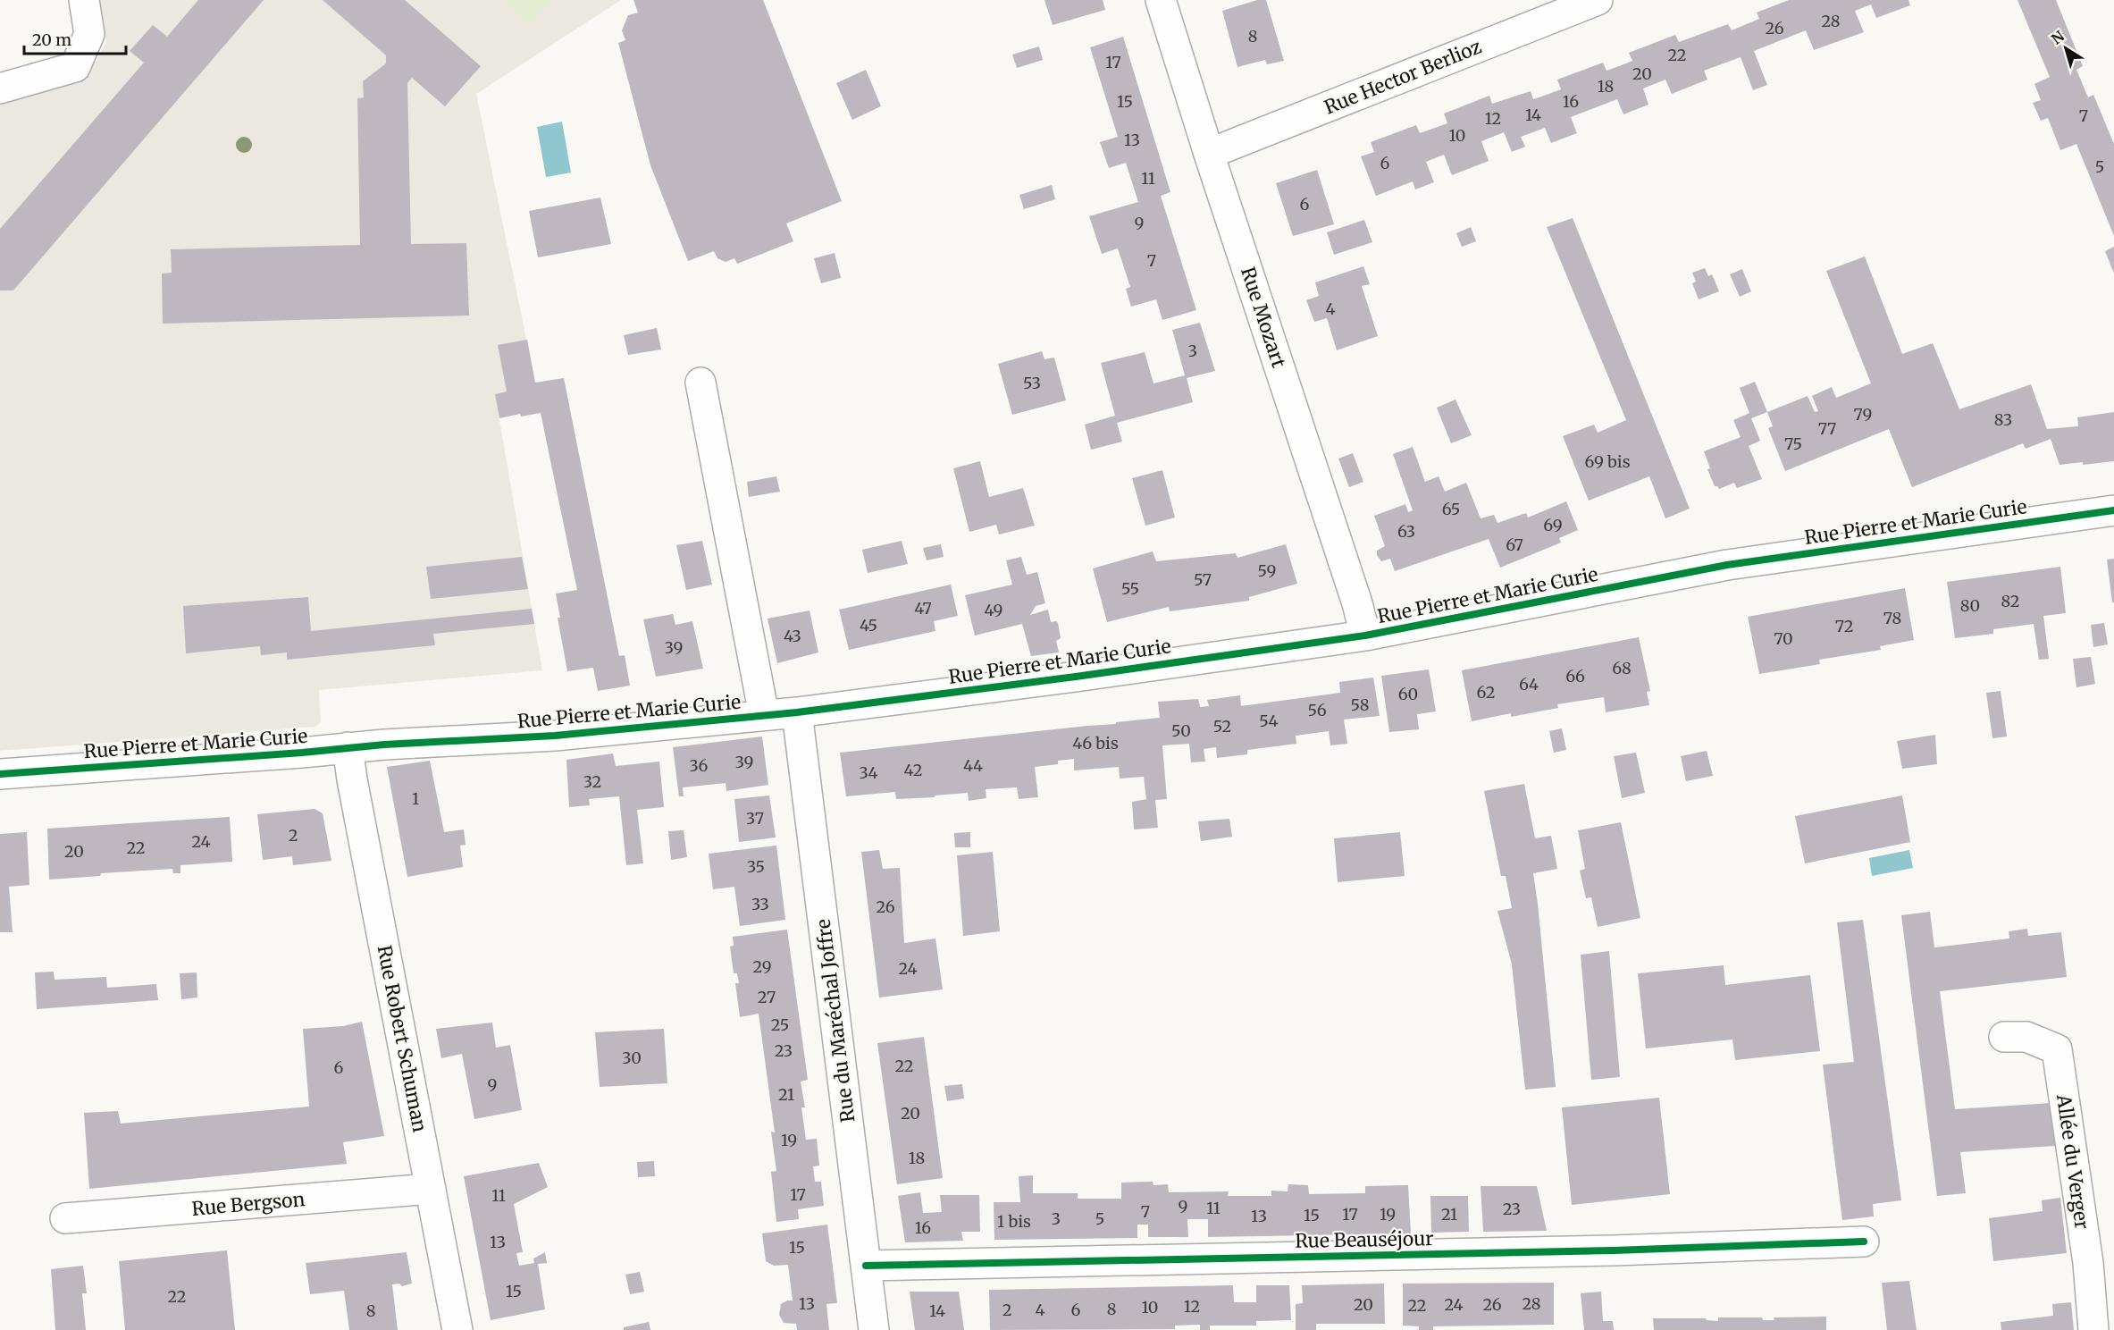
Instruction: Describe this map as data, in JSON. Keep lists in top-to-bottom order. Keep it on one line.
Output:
{"streets":{"street":["Rue Hector Berlioz","Rue Mozart","Rue Pierre et Marie Curie","Rue du Maréchal Joffre","Rue Robert Schuman","Allée du Verger","Rue Bergson","Rue Beauséjour"]},"crossings":[["Rue Hector Berlioz","Rue Mozart"],["Rue Mozart","Rue Pierre et Marie Curie"],["Rue Pierre et Marie Curie","Rue du Maréchal Joffre"],["Rue Pierre et Marie Curie","Rue Robert Schuman"],["Rue du Maréchal Joffre","Rue Beauséjour"],["Rue Robert Schuman","Rue Bergson"]],"house_numbers":["28","26","8","22","17","20","18","15","16","14","7","12","10","13","6","5","11","6","9","7","4","3","53","79","83","77","75","69 bis","65","69","63","67","59","57","55","82","80","47","49","78","45","72","43","70","39","68","66","64","62","60","58","56","54","52","50","46 bis","39","36","44","42","34","32","1","37","2","24","22","20","35","33","26","29","24","27","25","23","30","22","6","9","21","20","19","18","17","11","9","11","23","7","17","19","21","15","13","3","5","1 bis","16","13","15","15","22","13","28","20","24","26","22","12","10","8","2","4","6","8","14"],"scale_bar":"20 m","north":"top left"}
